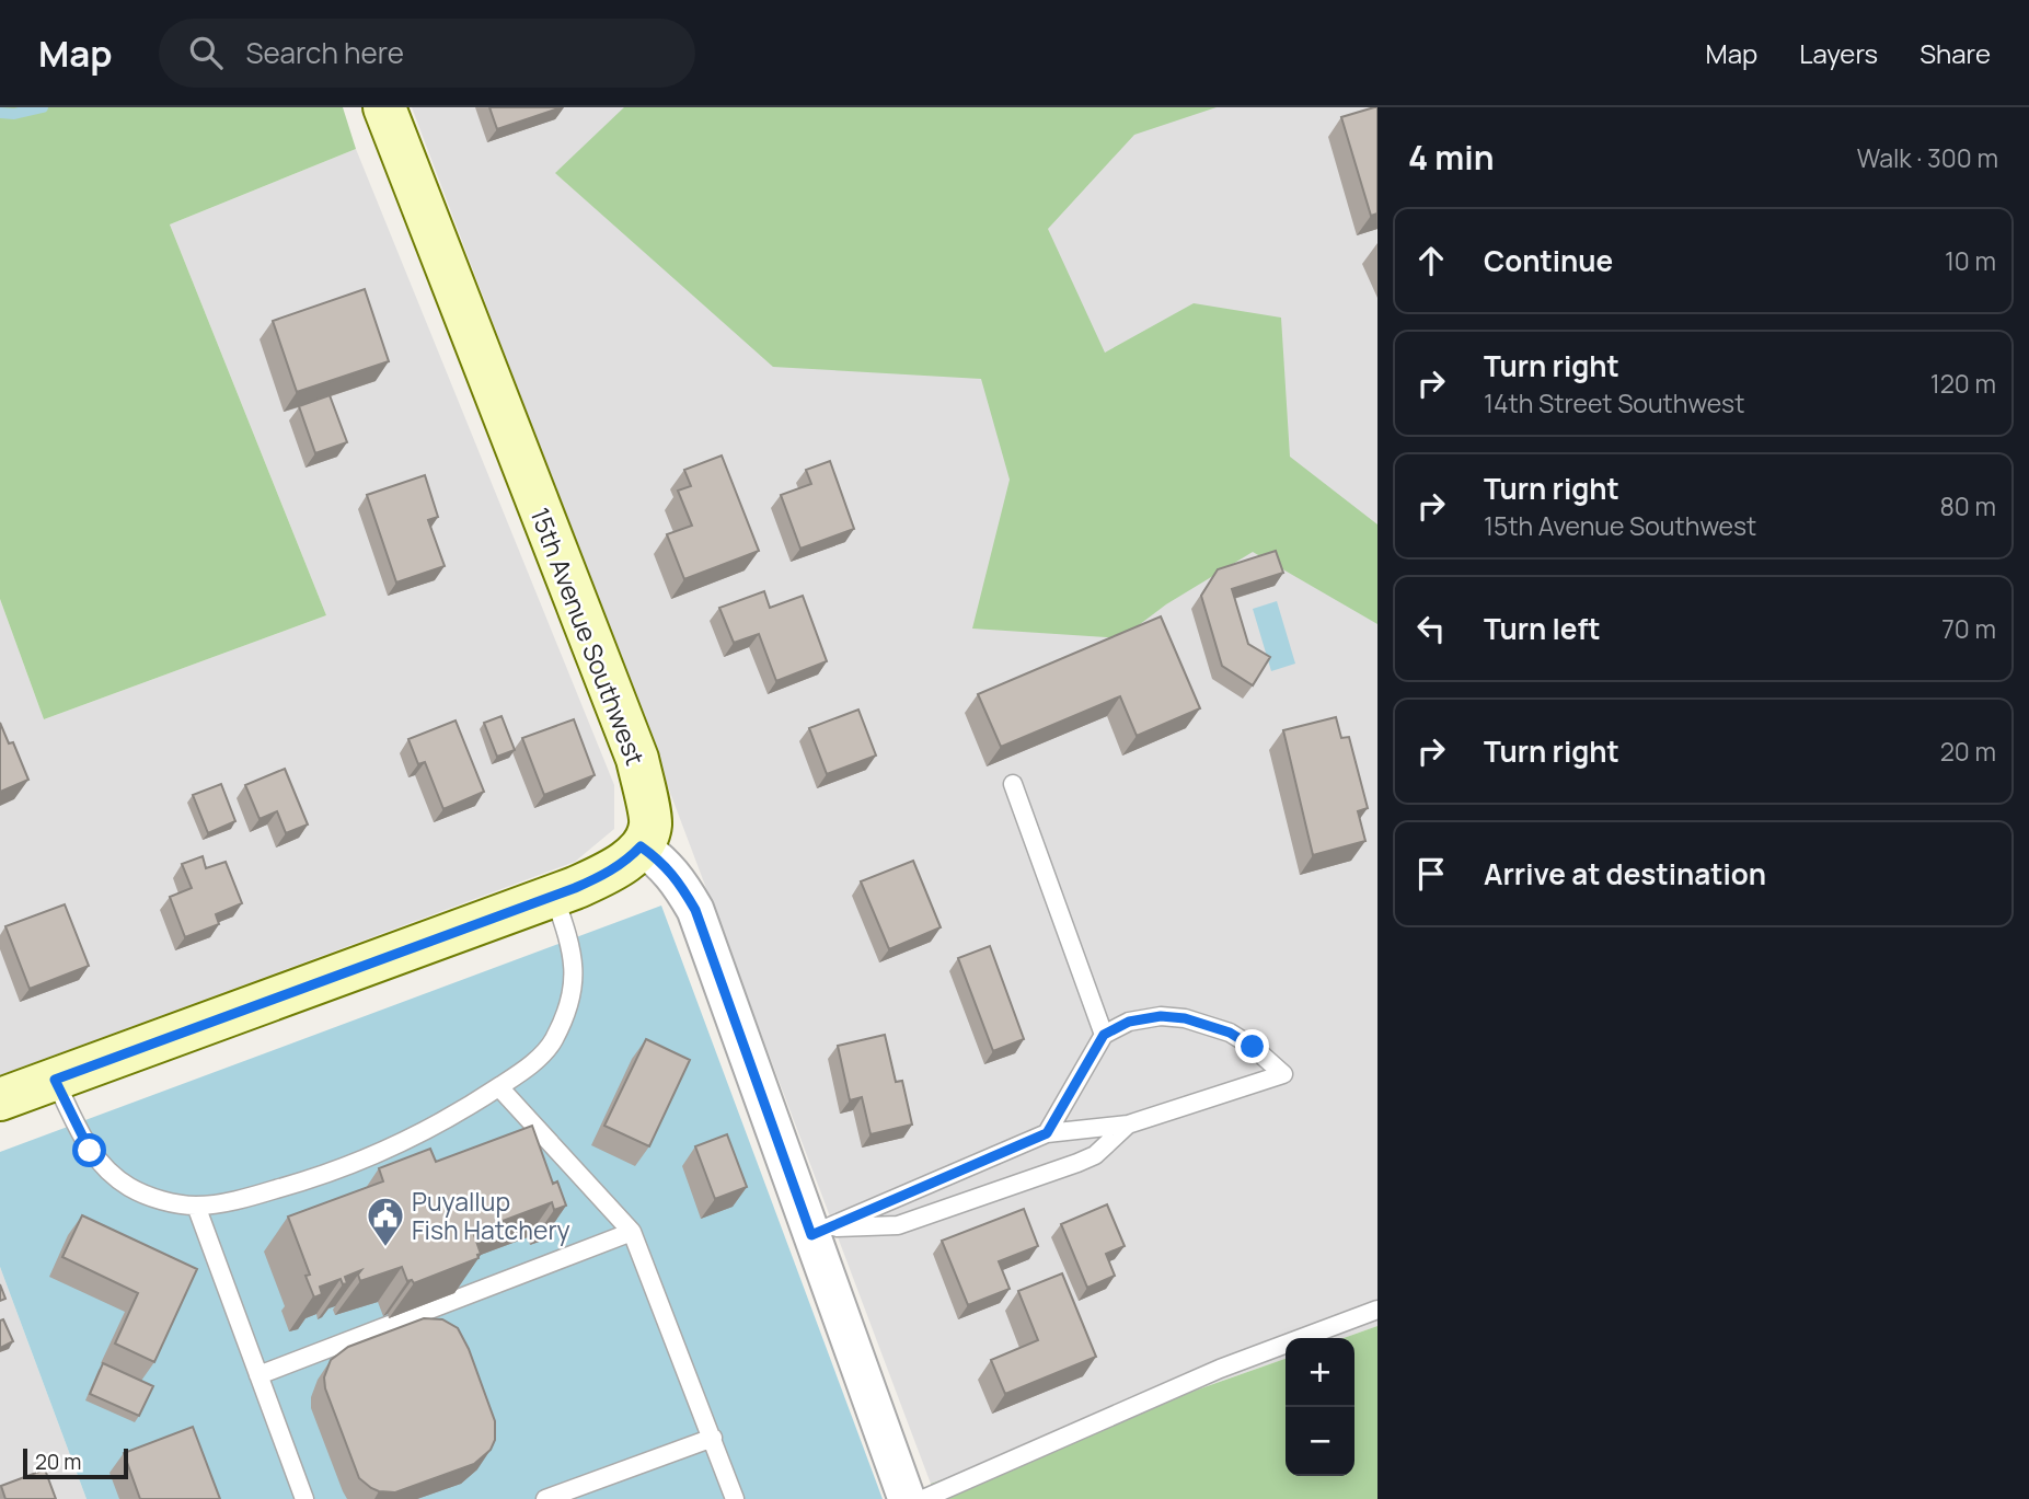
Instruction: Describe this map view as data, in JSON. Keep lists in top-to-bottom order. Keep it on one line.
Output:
{"streets":{"street":["15th Avenue Southwest"]},"places":{"public building":["Puyallup Fish Hatchery"]},"scale_bar":"20 m","page":{"header":"Map","search":"Search here","nav":["Map","Layers","Share"],"heading":["4 min","Walk · 300 m"],"list":[["Continue","10 m"],["Turn right","14th Street Southwest","120 m"],["Turn right","15th Avenue Southwest","80 m"],["Turn left","70 m"],["Turn right","20 m"],"Arrive at destination"],"map_buttons":["+","−"],"scale":"20 m"}}
